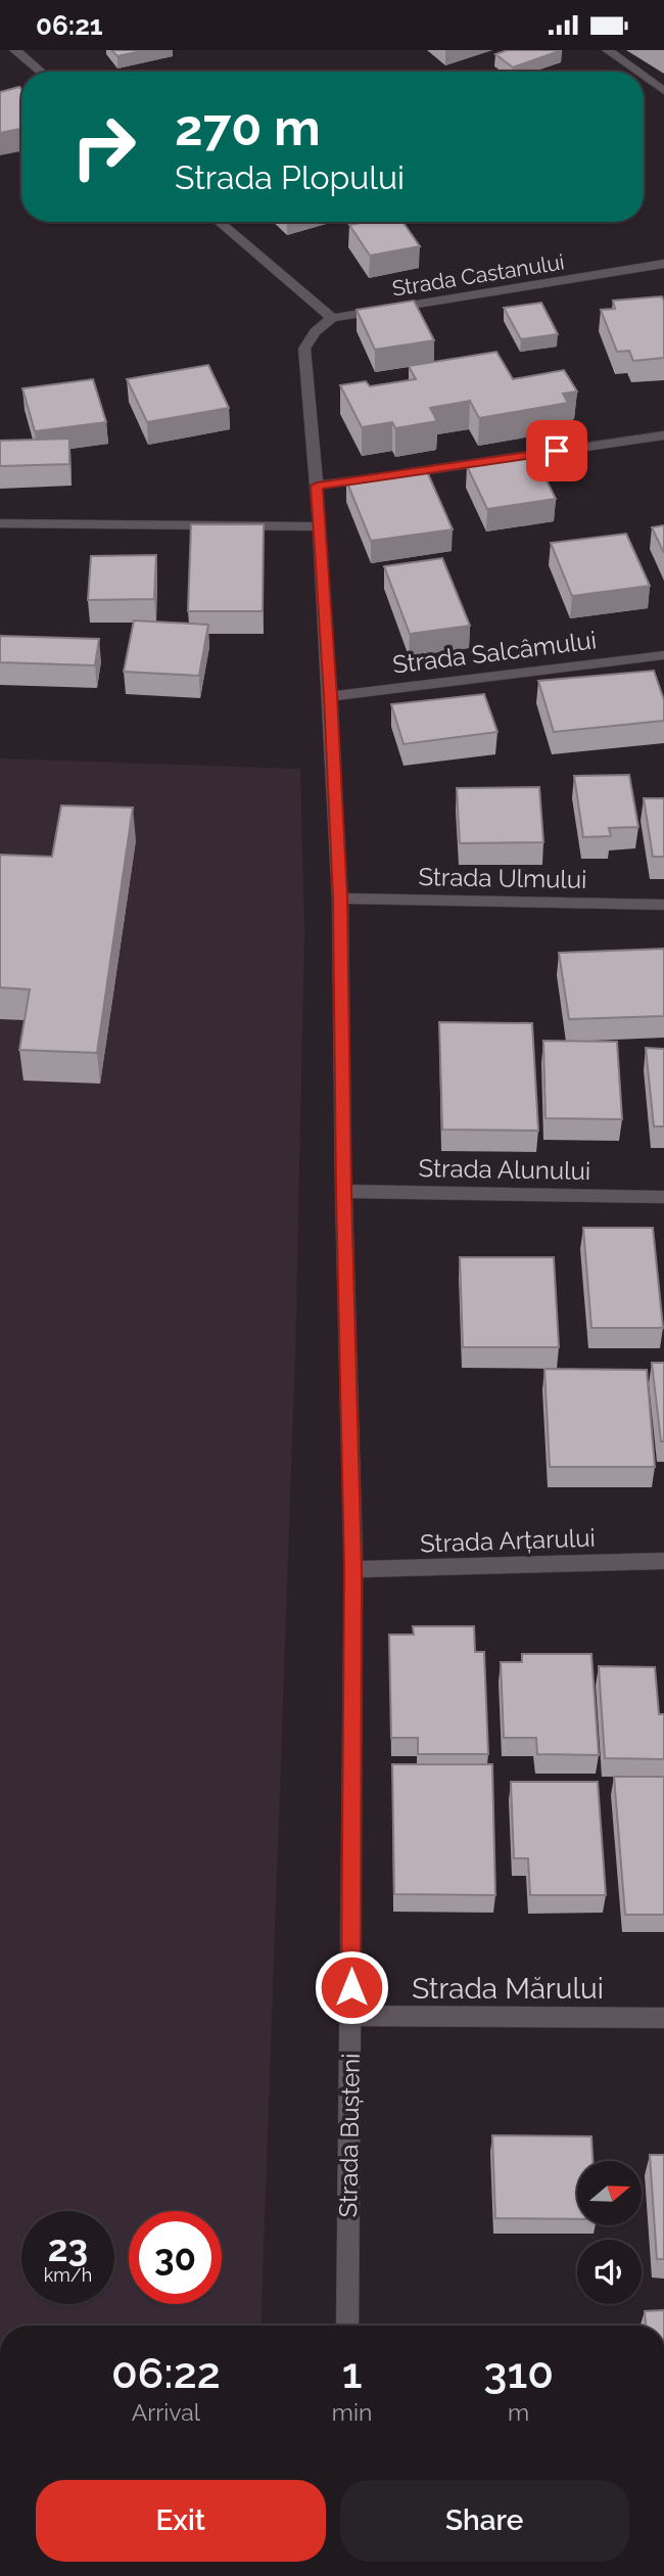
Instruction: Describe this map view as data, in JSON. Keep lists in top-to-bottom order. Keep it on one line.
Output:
{"streets":{"street":["Strada Castanului","Strada Salcâmului","Strada Ulmului","Strada Alunului","Strada Arțarului","Strada Mărului","Strada Bușteni"]},"crossings":[["Strada Castanului","Strada Bușteni"],["Strada Salcâmului","Strada Bușteni"],["Strada Ulmului","Strada Bușteni"],["Strada Alunului","Strada Bușteni"],["Strada Arțarului","Strada Bușteni"],["Strada Mărului","Strada Bușteni"]],"north":"right","page":{"status":"06:21","turn":["270 m","Strada Plopului"],"speed":"23 km/h","limit":"30","eta":["06:22","Arrival","1","min","310","m"],"buttons":["Exit","Share"]}}
